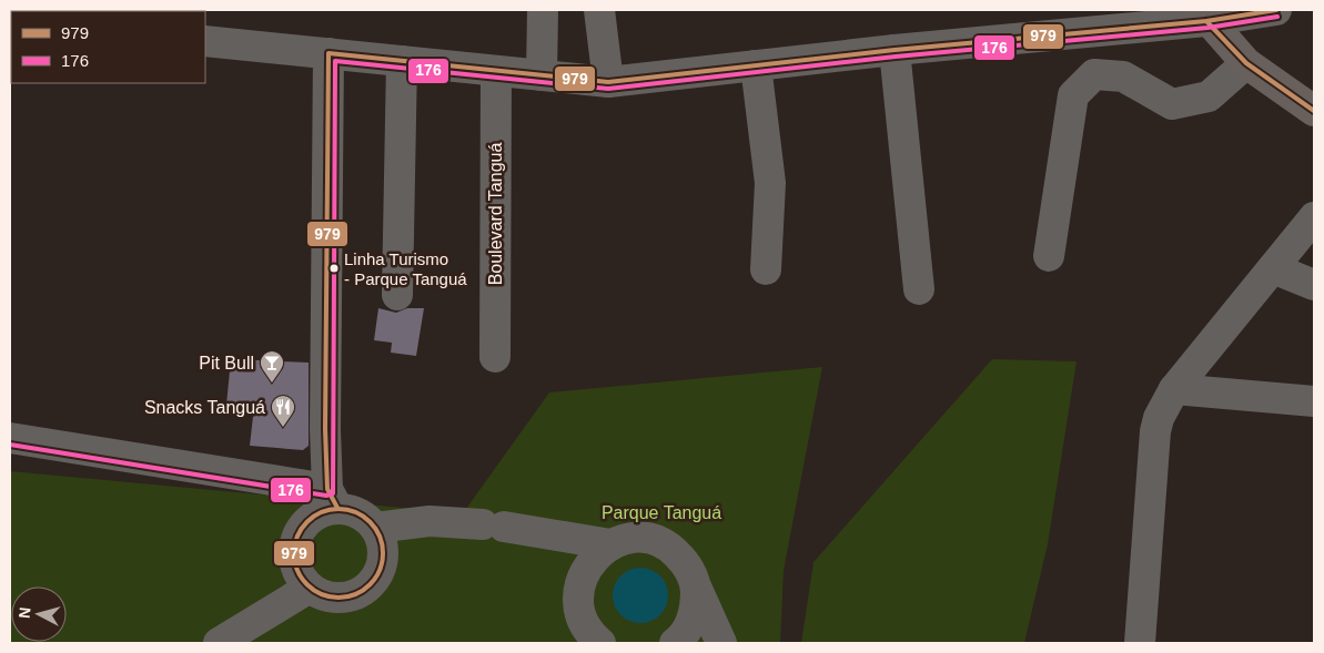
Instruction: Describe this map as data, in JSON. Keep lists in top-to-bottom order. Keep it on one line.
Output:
{"streets":{"street":["Boulevard Tanguá"]},"parks":["Parque Tanguá"],"places":{"other":["Linha Turismo - Parque Tanguá"],"bar":["Pit Bull"],"restaurant":["Snacks Tanguá"]},"lines":["transit line 979","transit line 176"],"legend":["979","176"],"north":"left"}
